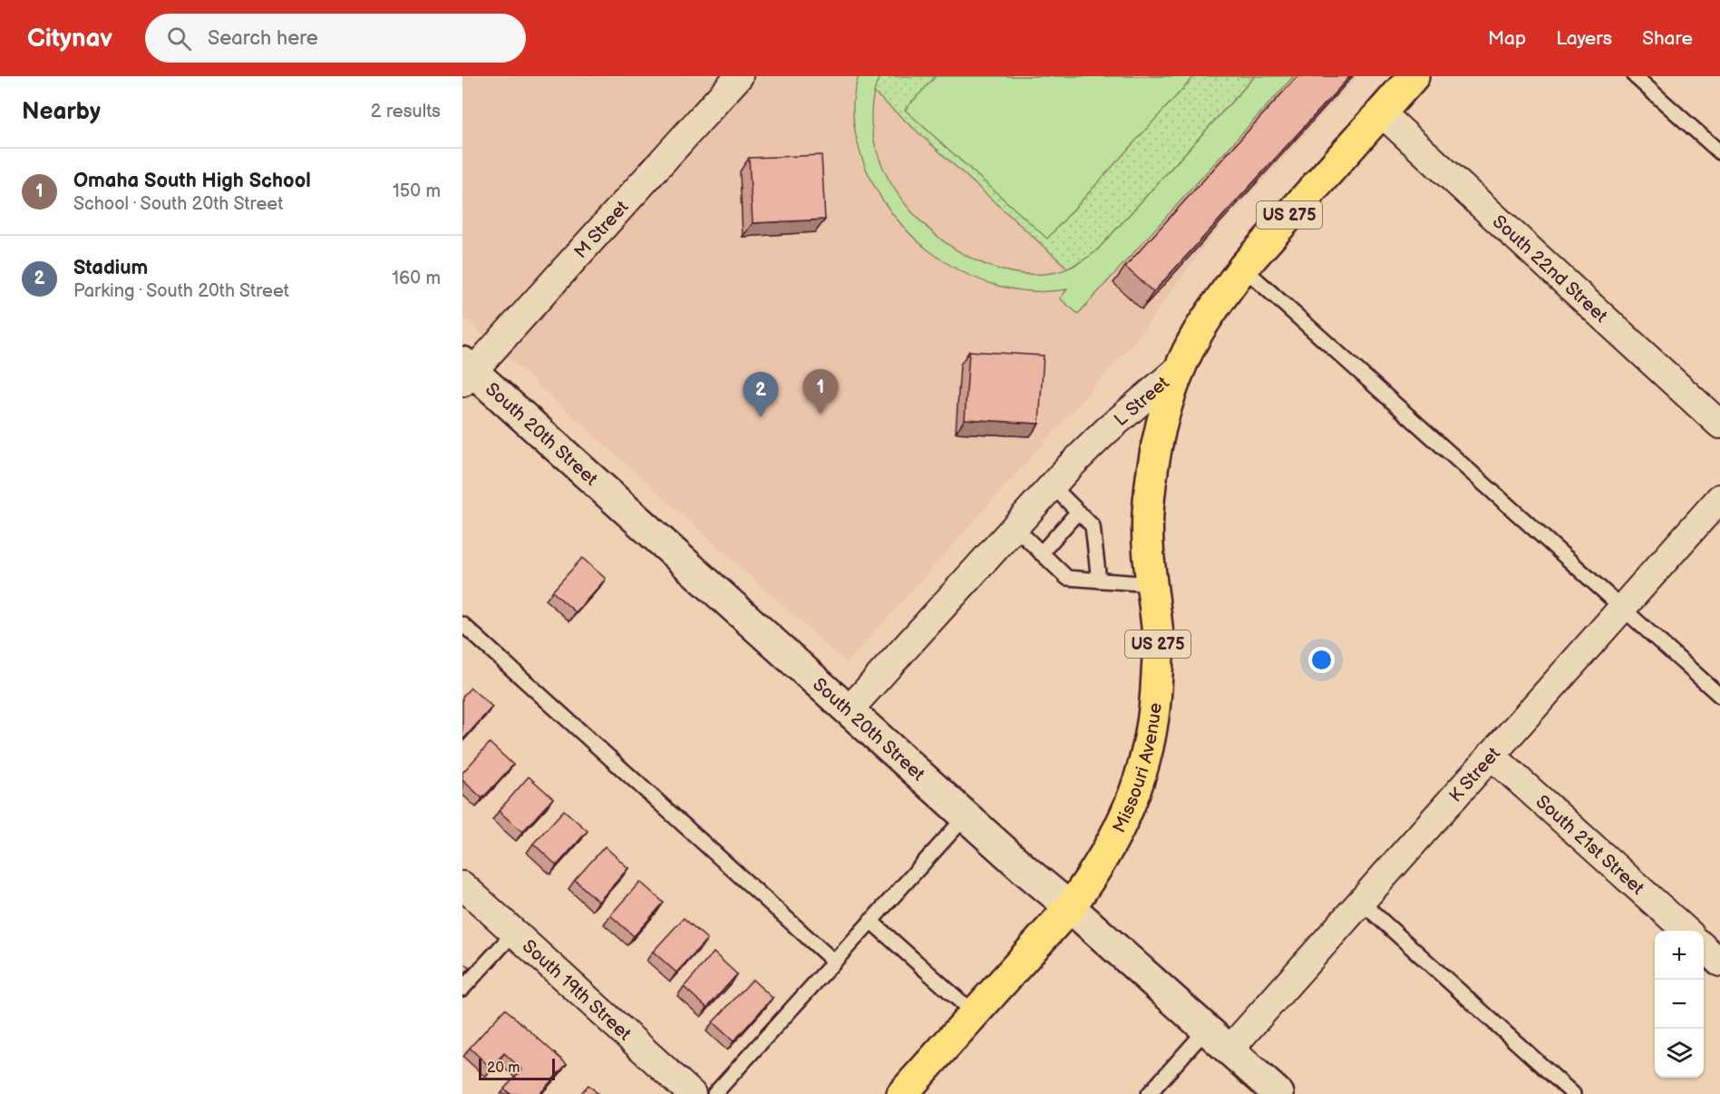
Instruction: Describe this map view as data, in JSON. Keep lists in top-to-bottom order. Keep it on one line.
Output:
{"streets":{"main road":["US 275","L Street","Missouri Avenue"],"street":["M Street","South 22nd Street","South 20th Street","K Street","South 21st Street","South 19th Street"]},"crossings":[["M Street","South 20th Street"],["South 22nd Street","L Street"],["L Street","South 20th Street"],["L Street","Missouri Avenue"],["South 20th Street","Missouri Avenue"],["South 20th Street","K Street"],["K Street","South 21st Street"]],"scale_bar":"20 m","page":{"header":"Citynav","search":"Search here","nav":["Map","Layers","Share"],"heading":["Nearby","2 results"],"list":[{"mark":"1","name":"Omaha South High School","note":"School · South 20th Street","value":"150 m"},{"mark":"2","name":"Stadium","note":"Parking · South 20th Street","value":"160 m"}],"pins":["1","2"],"map_buttons":["+","−"],"scale":"20 m"}}
